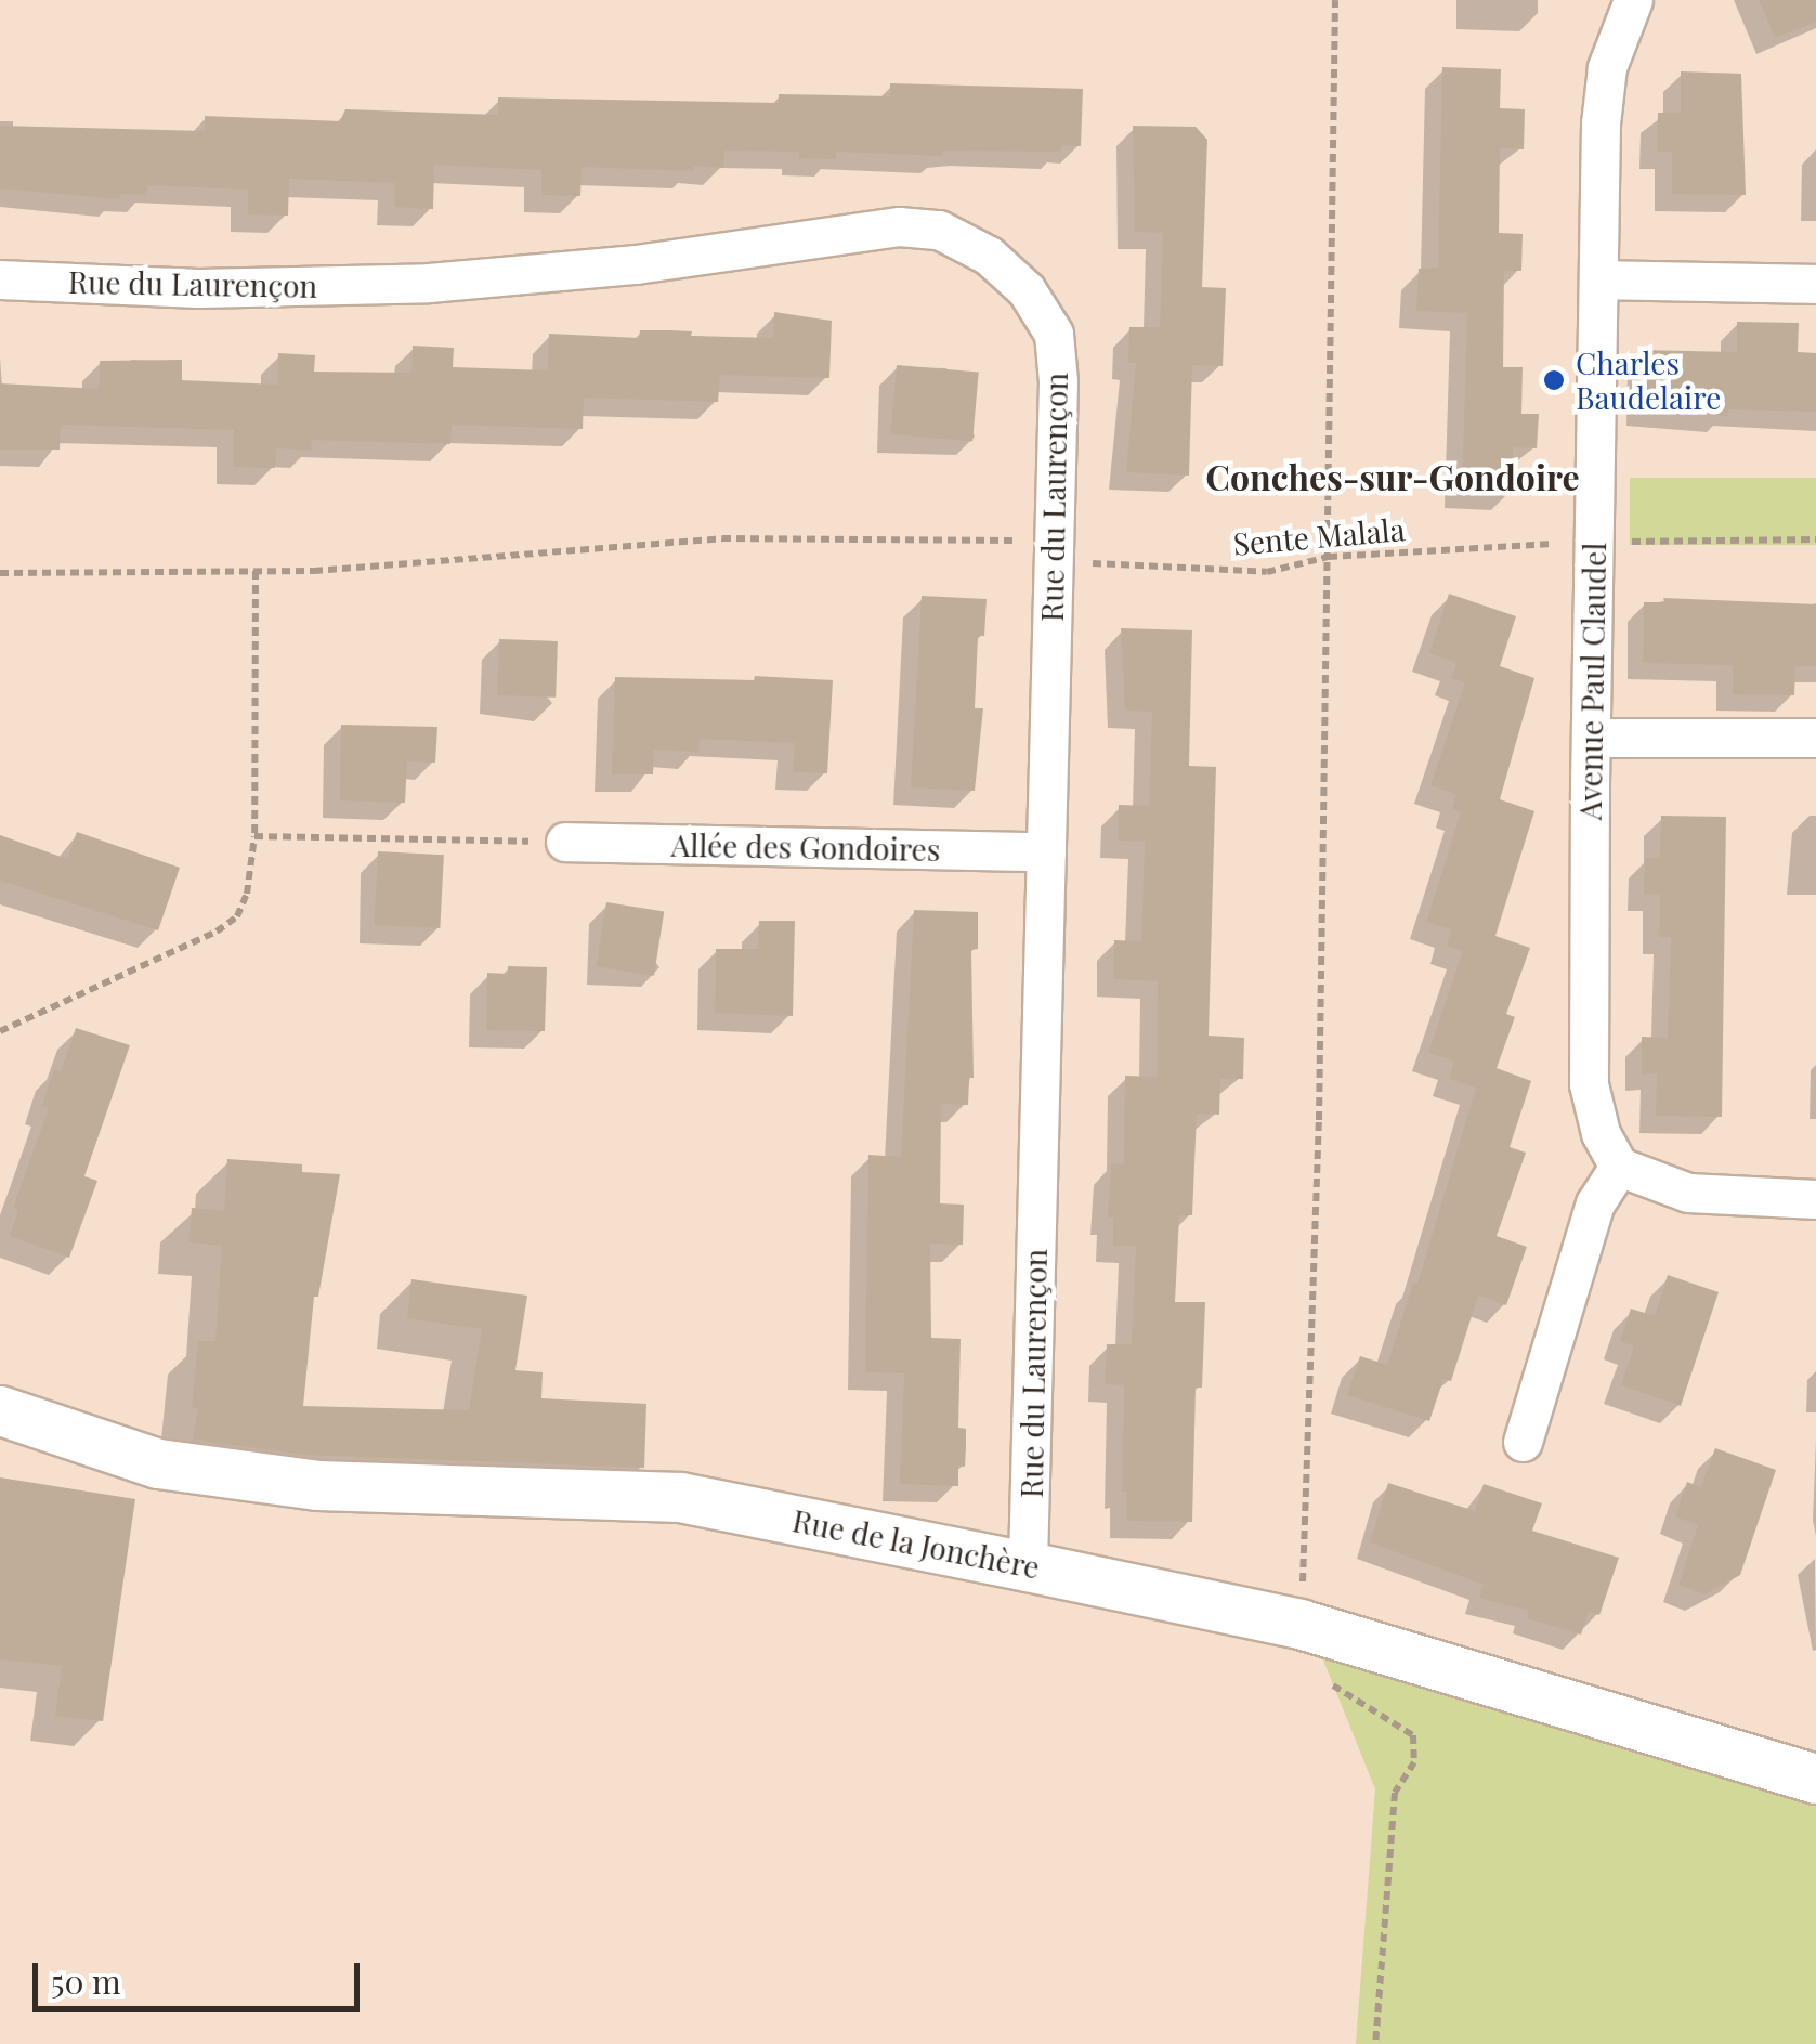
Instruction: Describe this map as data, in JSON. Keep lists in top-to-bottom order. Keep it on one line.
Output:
{"streets":{"street":["Rue du Laurençon","Avenue Paul Claudel","Allée des Gondoires","Rue de la Jonchère"],"path":["Sente Malala"]},"crossings":[["Rue du Laurençon","Sente Malala"],["Rue du Laurençon","Allée des Gondoires"],["Rue du Laurençon","Rue de la Jonchère"],["Sente Malala","Avenue Paul Claudel"]],"districts":["Conches-sur-Gondoire"],"places":["Charles Baudelaire"],"scale_bar":"50 m"}
